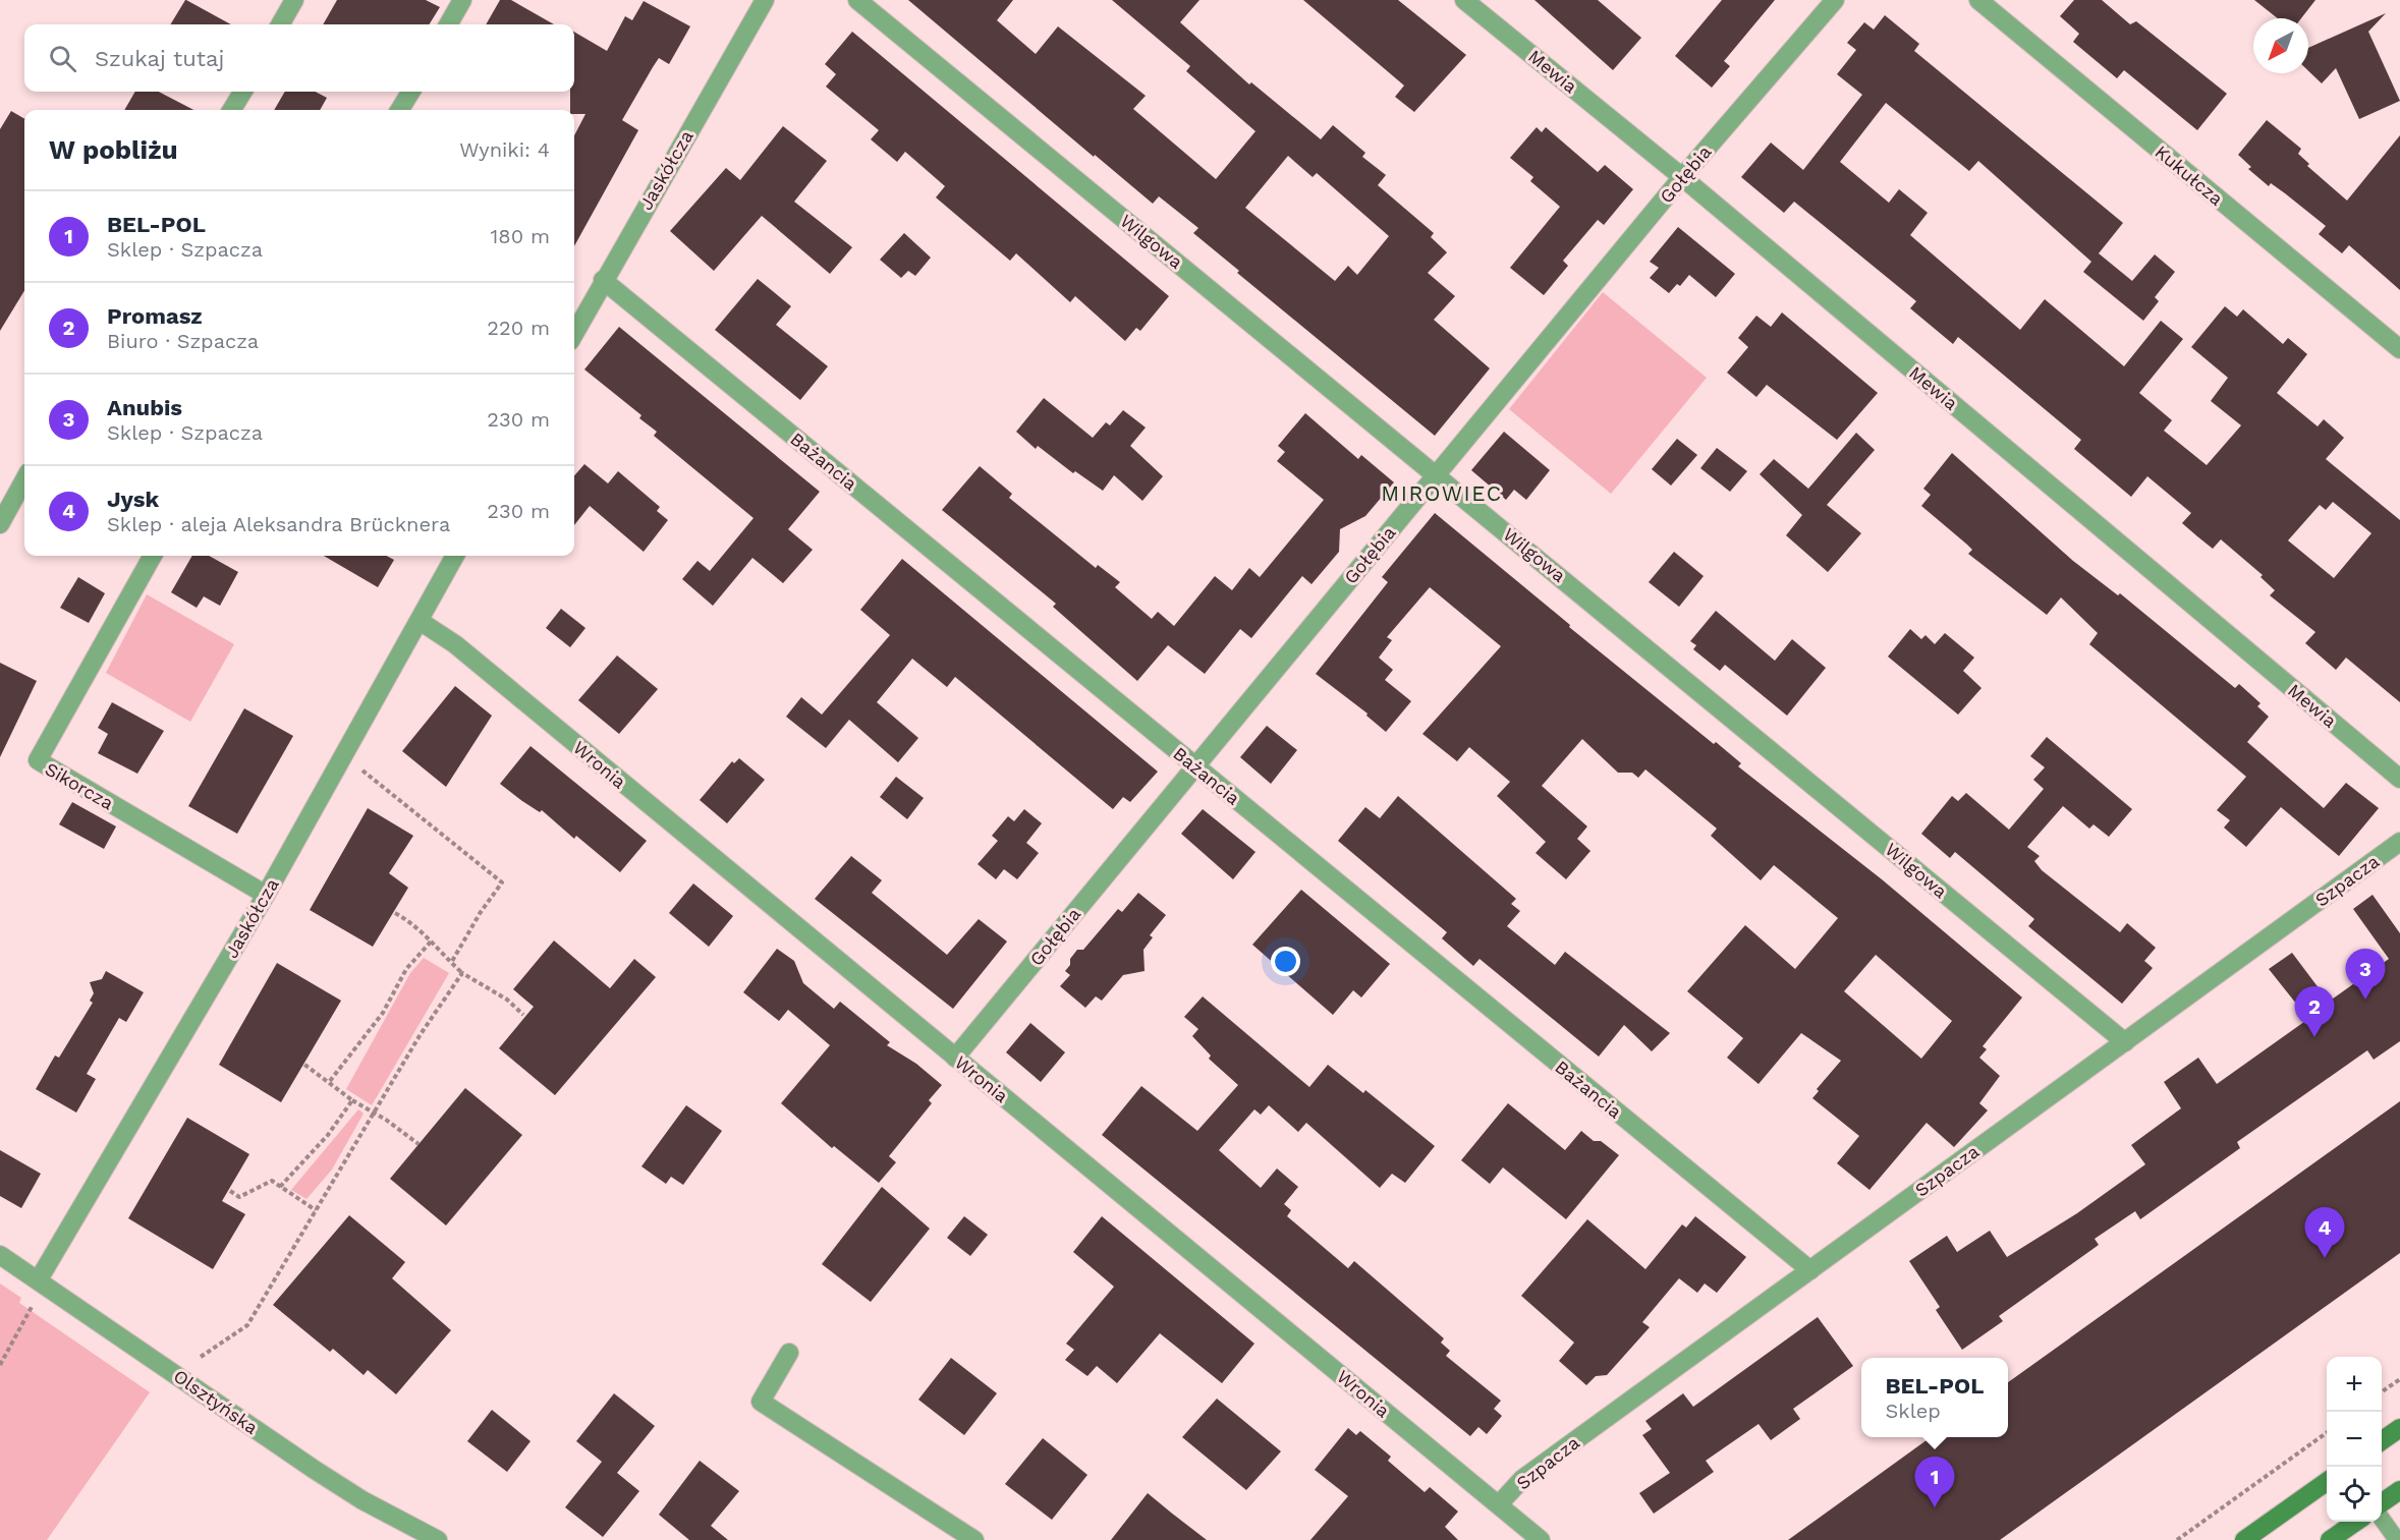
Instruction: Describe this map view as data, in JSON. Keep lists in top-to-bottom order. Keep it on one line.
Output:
{"streets":{"street":["Mewia","Jaskółcza","Gołębia","Kukułcza","Wilgowa","Bażancia","Wronia","Sikorcza","Szpacza","Olsztyńska"]},"crossings":[["Mewia","Gołębia"],["Jaskółcza","Bażancia"],["Jaskółcza","Wronia"],["Jaskółcza","Sikorcza"],["Jaskółcza","Olsztyńska"],["Gołębia","Wilgowa"],["Gołębia","Bażancia"],["Gołębia","Wronia"],["Wilgowa","Szpacza"],["Bażancia","Szpacza"],["Wronia","Szpacza"]],"districts":["MIROWIEC"],"north":"bottom left","page":{"search":"Szukaj tutaj","heading":["W pobliżu","Wyniki: 4"],"list":[{"mark":"1","name":"BEL-POL","note":"Sklep · Szpacza","value":"180 m"},{"mark":"2","name":"Promasz","note":"Biuro · Szpacza","value":"220 m"},{"mark":"3","name":"Anubis","note":"Sklep · Szpacza","value":"230 m"},{"mark":"4","name":"Jysk","note":"Sklep · aleja Aleksandra Brücknera","value":"230 m"}],"pins":["3","2","4","1"],"map_buttons":["+","−"],"popup":["BEL-POL","Sklep"]}}
